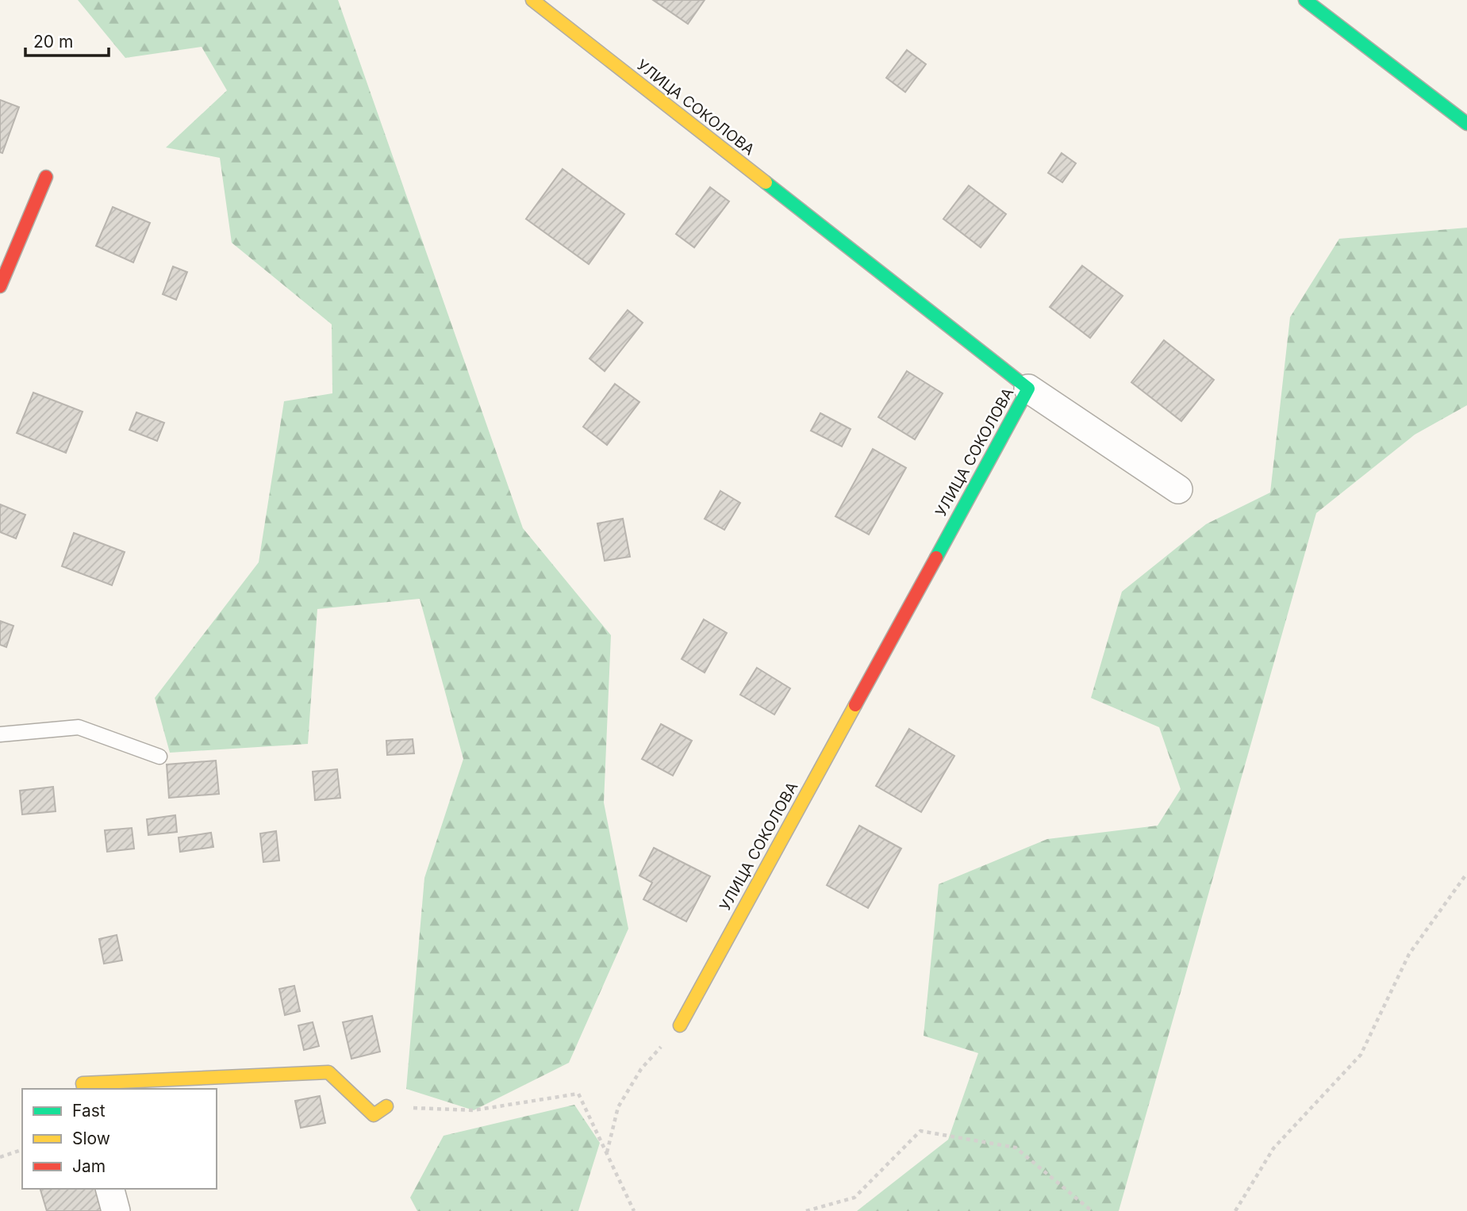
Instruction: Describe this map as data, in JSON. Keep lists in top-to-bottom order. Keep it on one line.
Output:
{"streets":{"street":["УЛИЦА СОКОЛОВА"]},"legend":["Fast","Slow","Jam"],"scale_bar":"20 m"}
